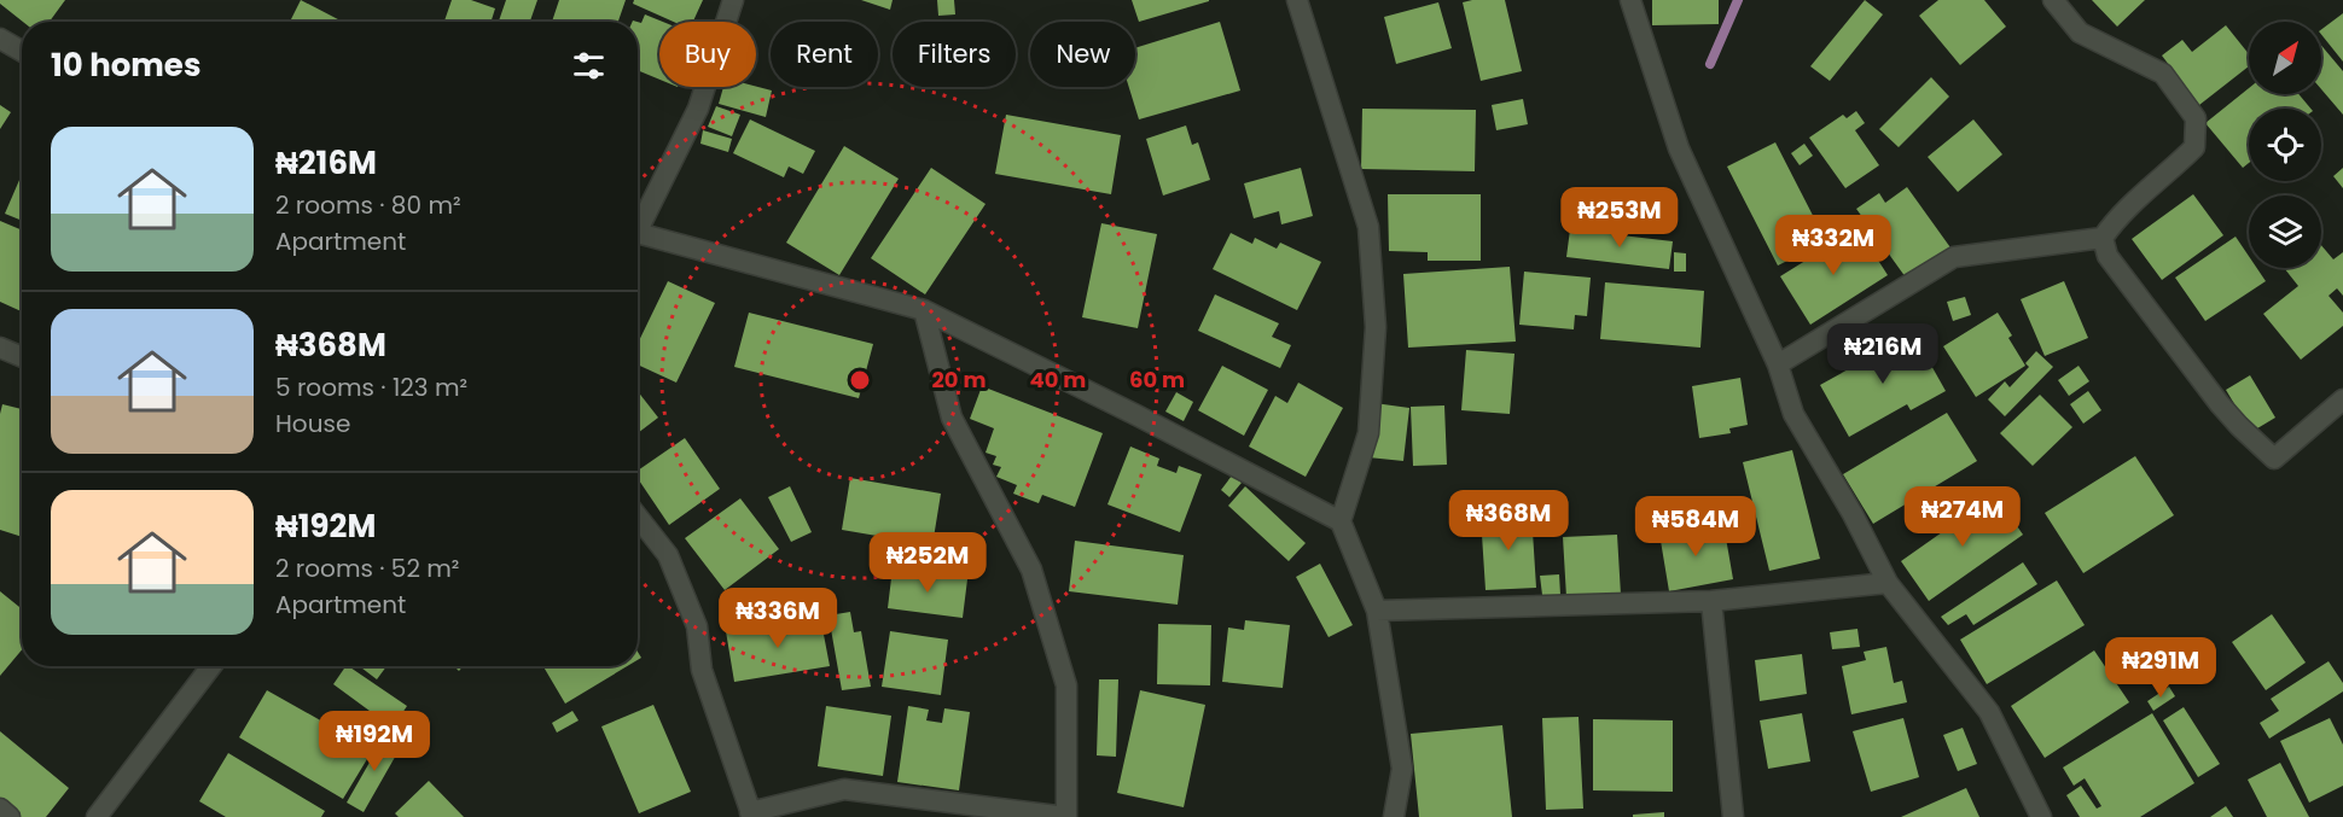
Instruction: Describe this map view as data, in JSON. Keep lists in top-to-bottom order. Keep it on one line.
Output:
{"north":"top right","page":{"chip":["Buy","Rent","Filters","New"],"heading":"10 homes","list":[{"name":"₦216M","note":"2 rooms · 80 m² · Apartment"},{"name":"₦368M","note":"5 rooms · 123 m² · House"},{"name":"₦192M","note":"2 rooms · 52 m² · Apartment"}],"price":["₦253M","₦332M","₦216M","₦274M","₦368M","₦584M","₦252M","₦336M","₦291M","₦192M"]},"rings":["20 m","40 m","60 m"]}
